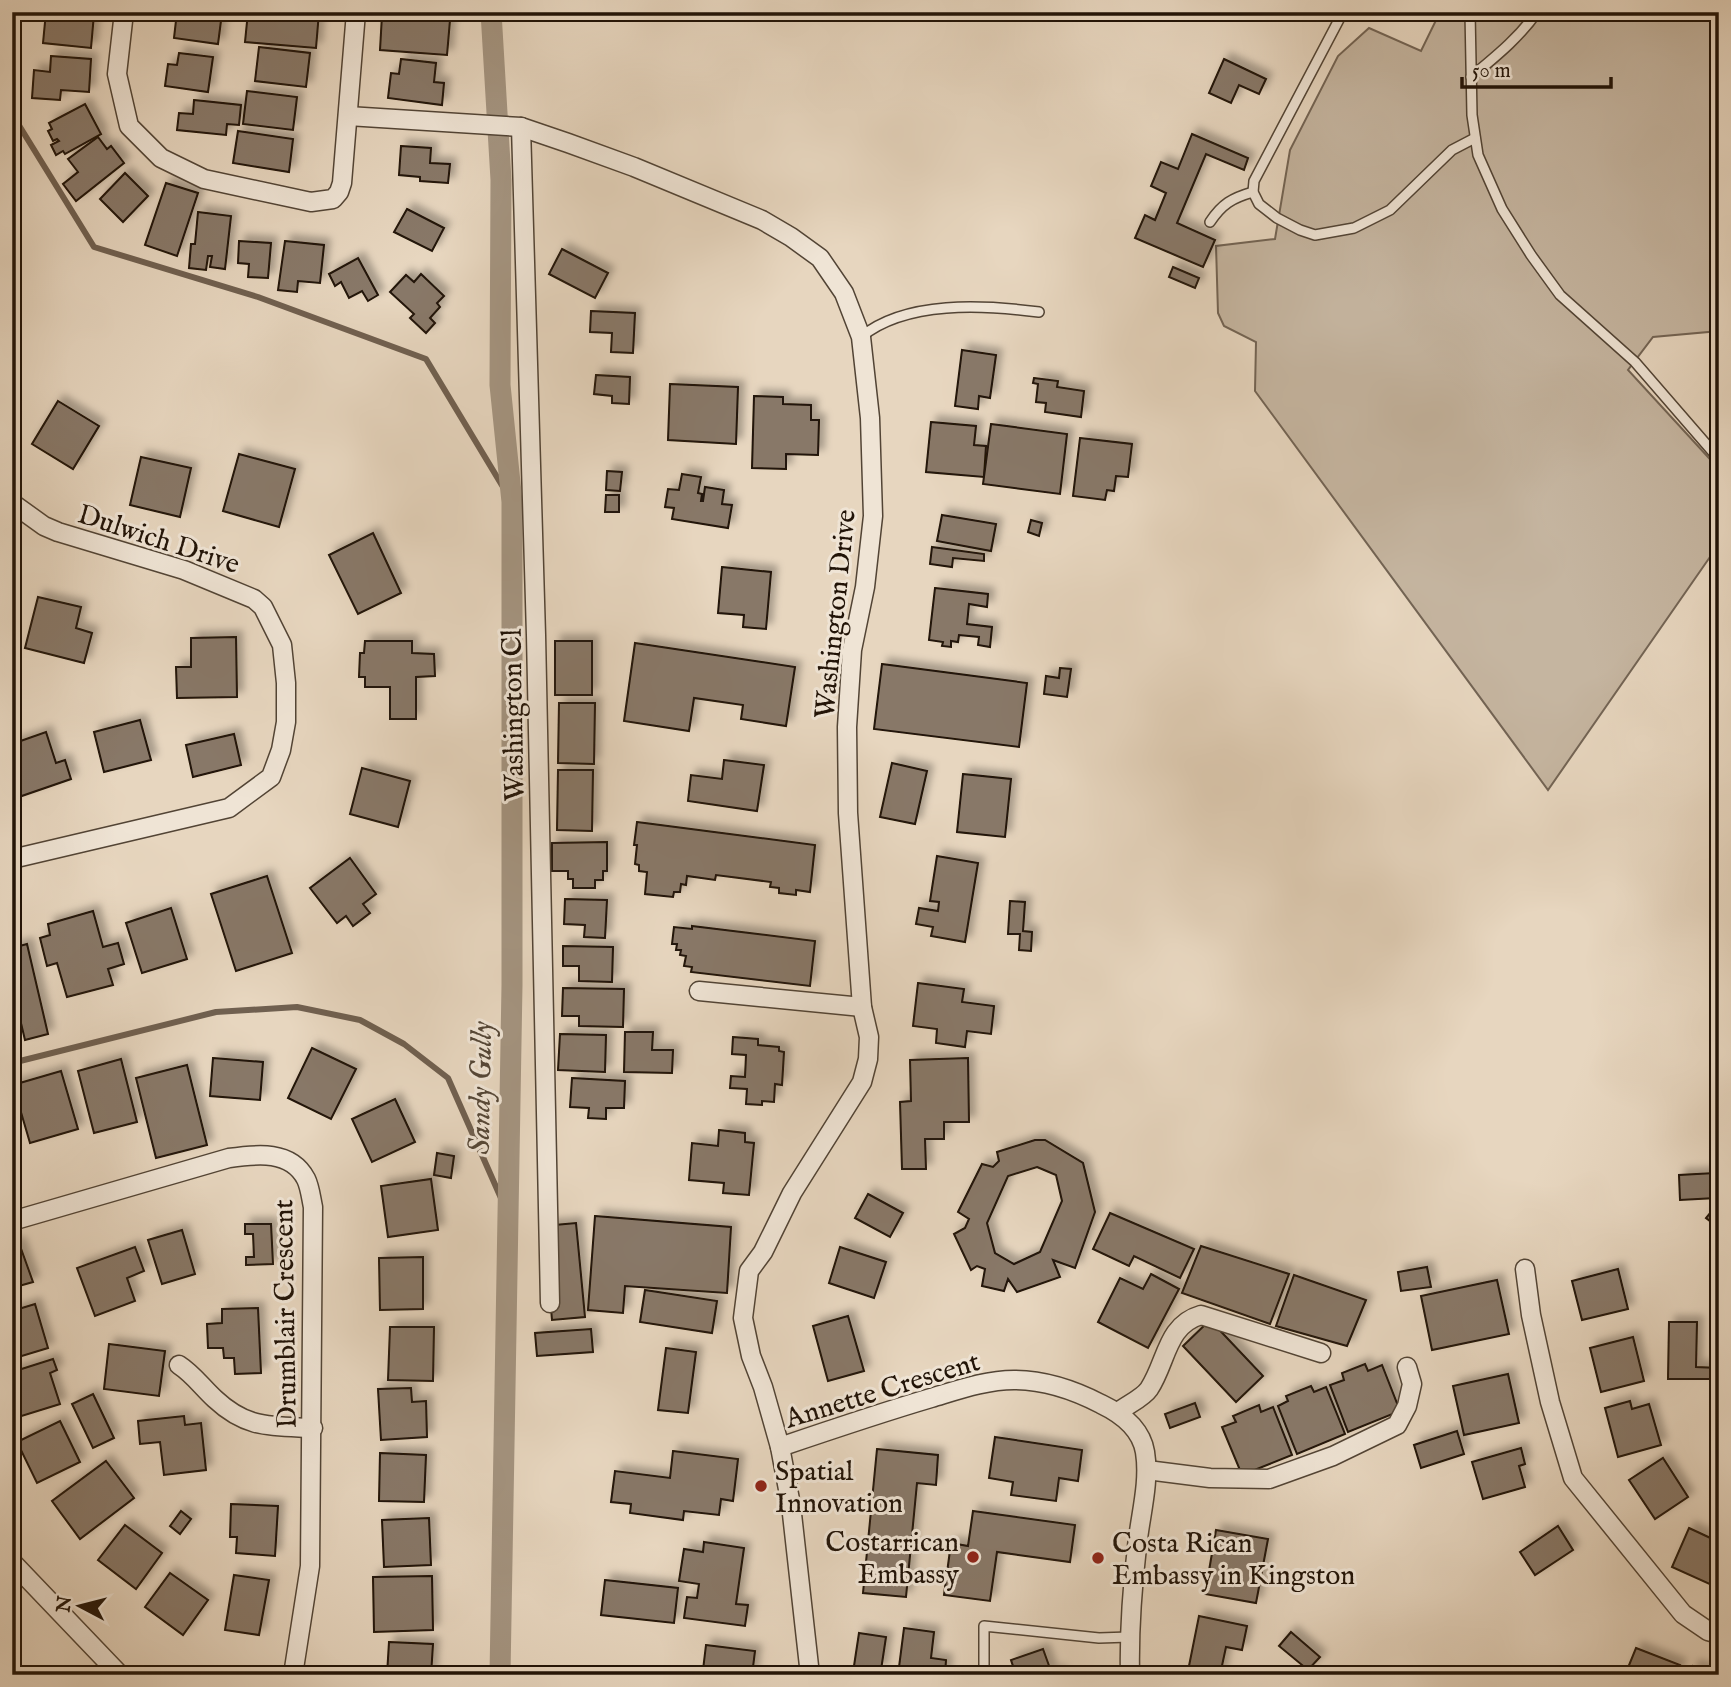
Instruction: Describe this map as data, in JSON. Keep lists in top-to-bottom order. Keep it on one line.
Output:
{"streets":{"street":["Dulwich Drive","Washington Drive","Washington Cl","Drumblair Crescent","Annette Crescent"]},"crossings":[["Washington Drive","Washington Cl"],["Washington Drive","Annette Crescent"]],"water":["Sandy Gully"],"places":["Spatial Innovation","Costarrican Embassy","Costa Rican Embassy in Kingston"],"scale_bar":"50 m","north":"left"}
